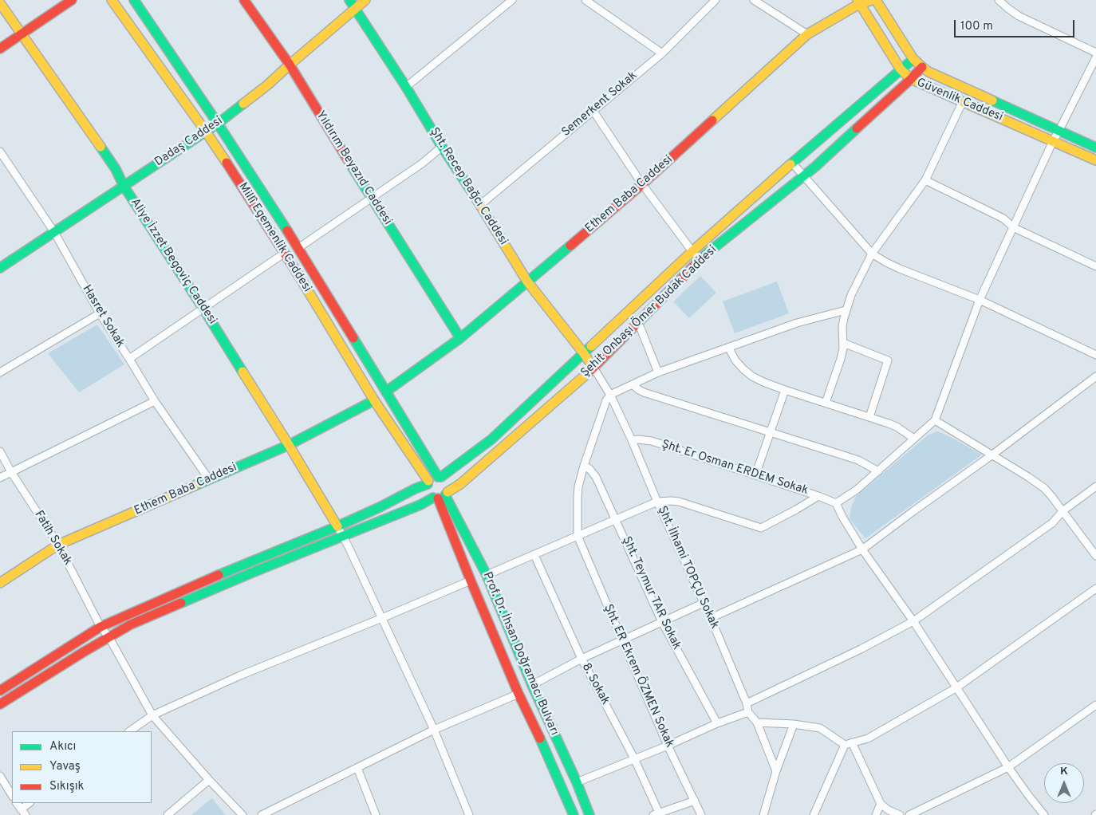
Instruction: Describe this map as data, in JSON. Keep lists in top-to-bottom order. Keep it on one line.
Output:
{"streets":{"street":["Güvenlik Caddesi","Semerkent Sokak","Dadaş Caddesi","Yıldırım Beyazıd Caddesi","Şht. Recep Bağcı Caddesi","Ethem Baba Caddesi","Millî Egemenlik Caddesi","Aliye İzzet Begoviç Caddesi","Şehit Onbaşı Ömer Budak Caddesi","Hasret Sokak","Şht. Er Osman ERDEM Sokak","Fatih Sokak","Şht. İlhami TOPÇU Sokak","Şht. Teymur TAR Sokak","Prof. Dr. İhsan Doğramacı Bulvarı","Şht. ER Ekrem ÖZMEN Sokak","8. Sokak"]},"crossings":[["Güvenlik Caddesi","Ethem Baba Caddesi"],["Güvenlik Caddesi","Şehit Onbaşı Ömer Budak Caddesi"],["Semerkent Sokak","Şht. Recep Bağcı Caddesi"],["Dadaş Caddesi","Yıldırım Beyazıd Caddesi"],["Dadaş Caddesi","Şht. Recep Bağcı Caddesi"],["Dadaş Caddesi","Millî Egemenlik Caddesi"],["Dadaş Caddesi","Aliye İzzet Begoviç Caddesi"],["Dadaş Caddesi","Hasret Sokak"],["Yıldırım Beyazıd Caddesi","Ethem Baba Caddesi"],["Şht. Recep Bağcı Caddesi","Ethem Baba Caddesi"],["Şht. Recep Bağcı Caddesi","Şehit Onbaşı Ömer Budak Caddesi"],["Şht. Recep Bağcı Caddesi","Şht. İlhami TOPÇU Sokak"],["Ethem Baba Caddesi","Millî Egemenlik Caddesi"],["Ethem Baba Caddesi","Aliye İzzet Begoviç Caddesi"],["Ethem Baba Caddesi","Hasret Sokak"],["Ethem Baba Caddesi","Fatih Sokak"],["Millî Egemenlik Caddesi","Şehit Onbaşı Ömer Budak Caddesi"],["Millî Egemenlik Caddesi","Prof. Dr. İhsan Doğramacı Bulvarı"],["Şehit Onbaşı Ömer Budak Caddesi","Fatih Sokak"],["Şehit Onbaşı Ömer Budak Caddesi","Şht. İlhami TOPÇU Sokak"],["Şehit Onbaşı Ömer Budak Caddesi","Prof. Dr. İhsan Doğramacı Bulvarı"],["Şht. Er Osman ERDEM Sokak","Şht. İlhami TOPÇU Sokak"]],"legend":["Akıcı","Yavaş","Sıkışık"],"scale_bar":"100 m","north":"top"}
